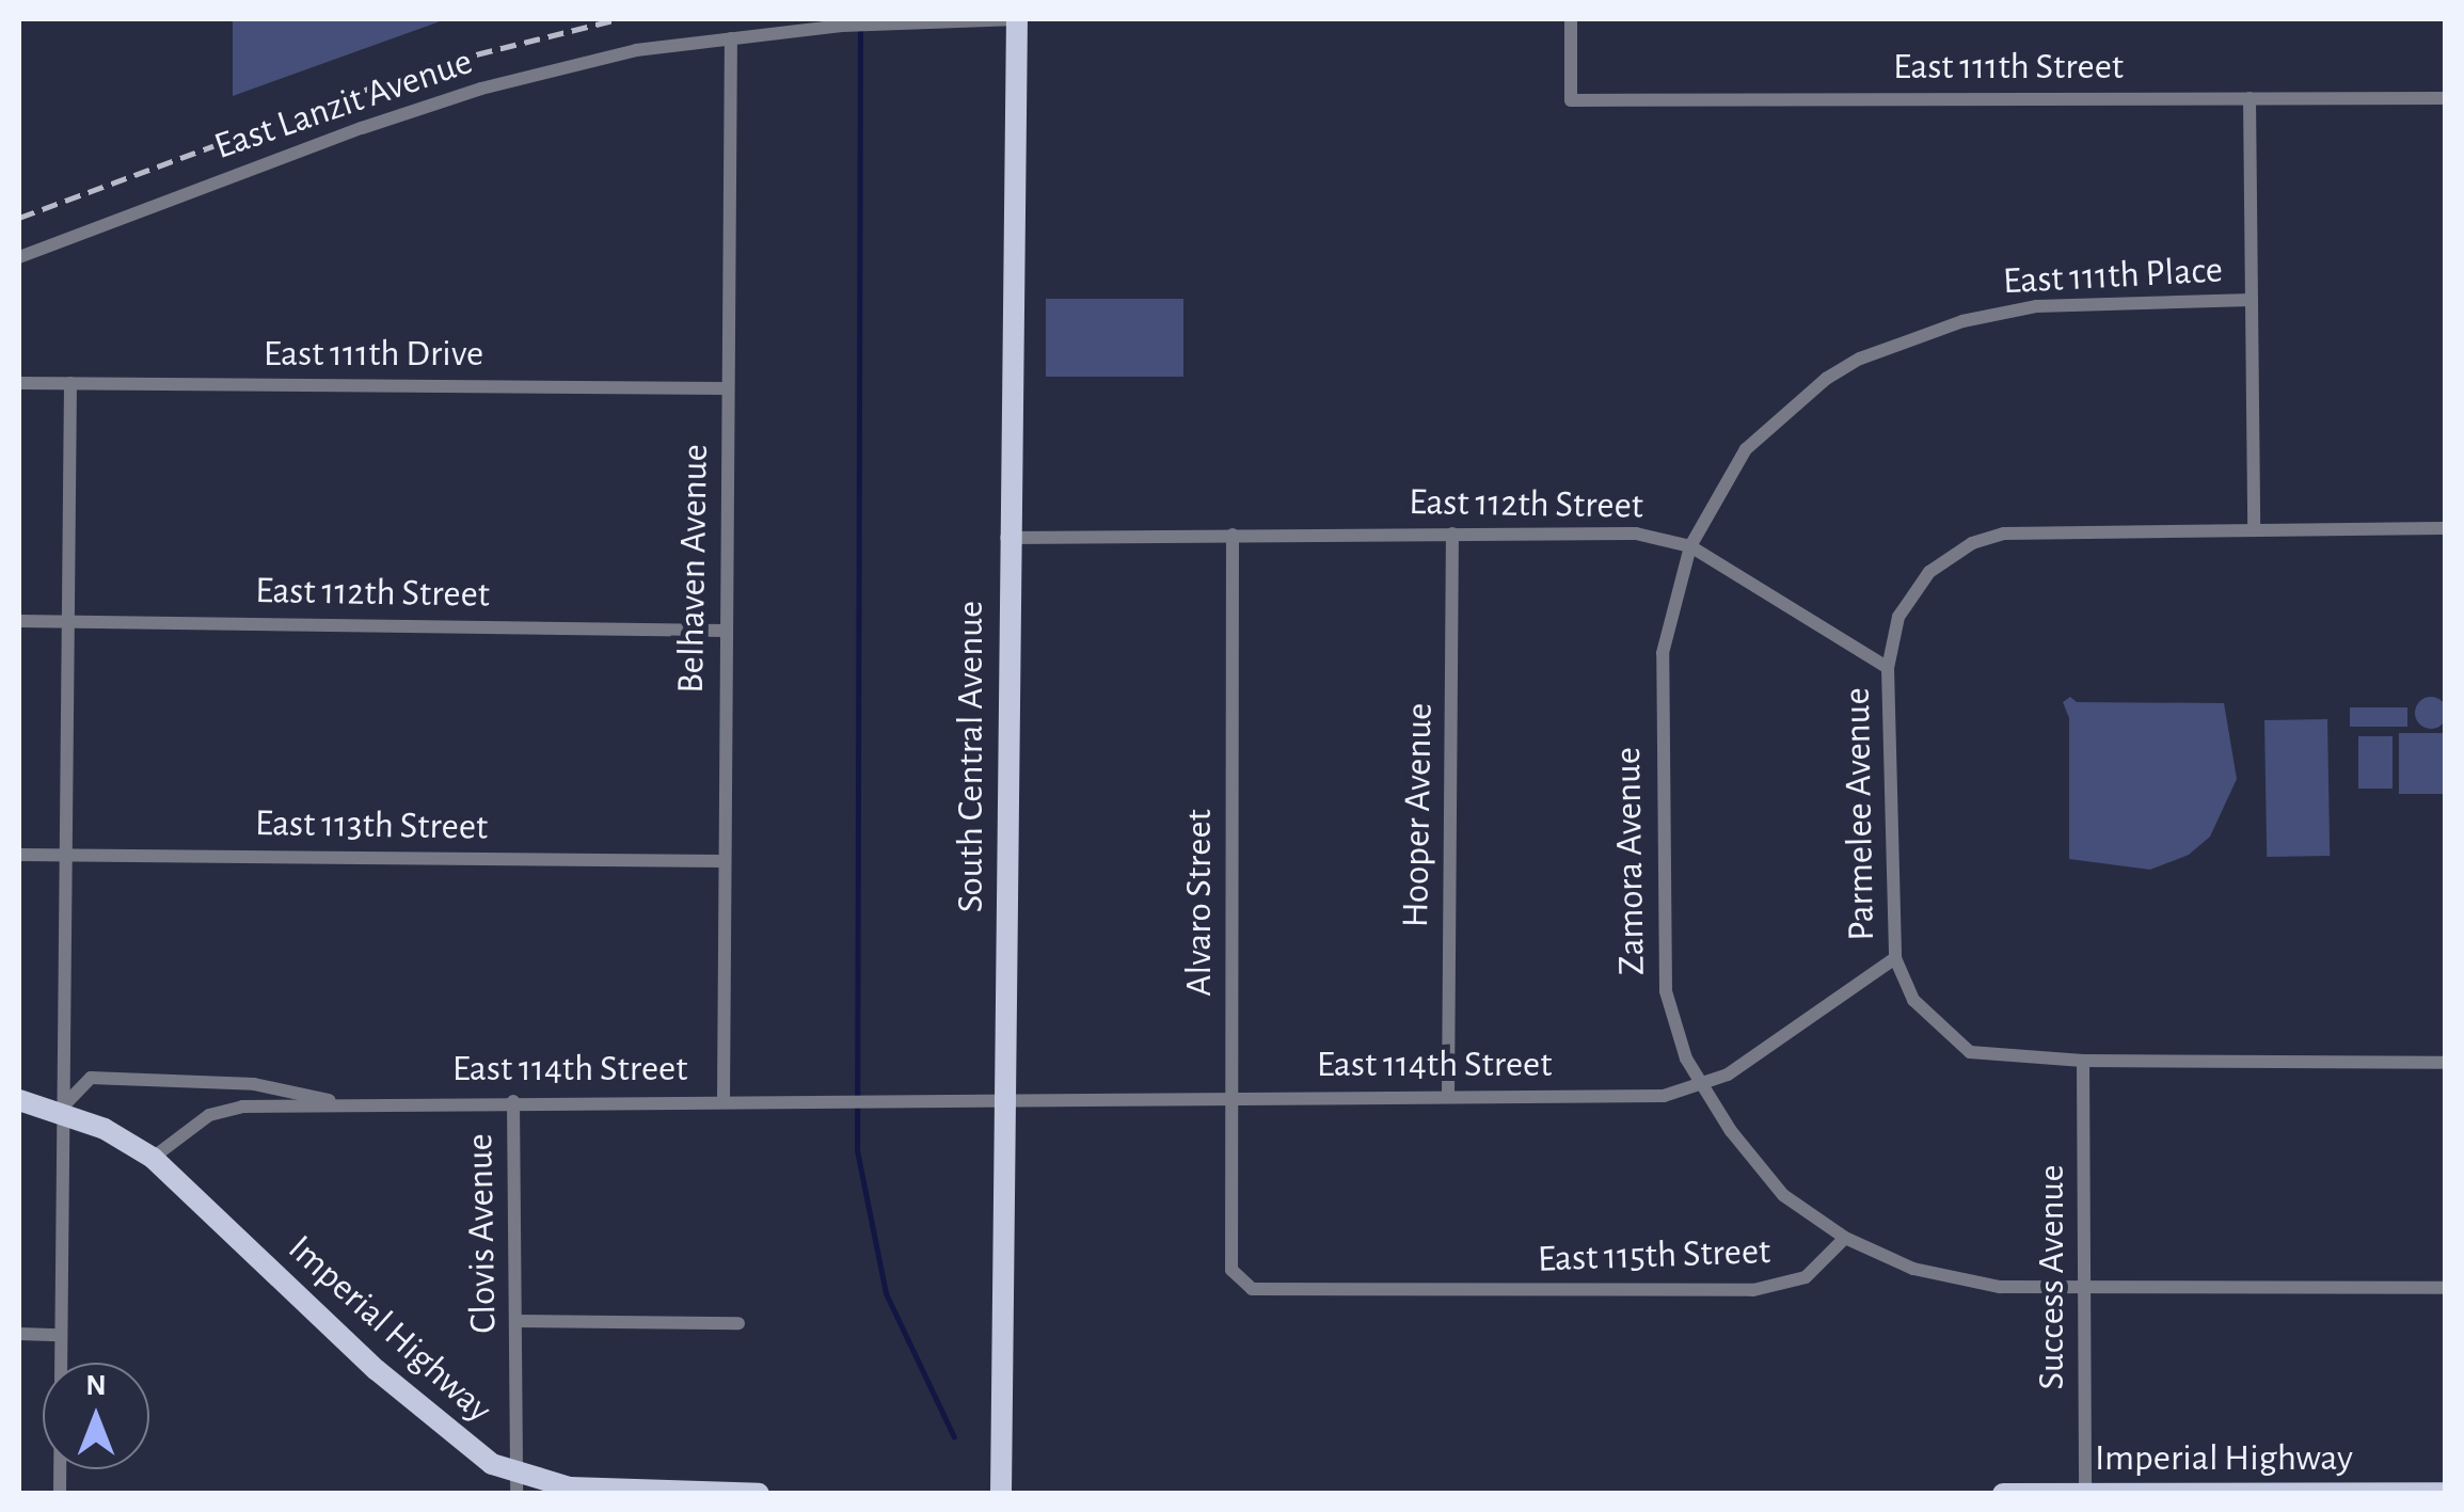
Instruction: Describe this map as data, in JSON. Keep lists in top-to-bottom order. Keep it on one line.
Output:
{"streets":{"main road":["South Central Avenue","Imperial Highway"],"street":["East 111th Street","East Lanzit Avenue","East 111th Place","East 111th Drive","East 112th Street","Belhaven Avenue","Parmelee Avenue","Hooper Avenue","East 113th Street","Zamora Avenue","Alvaro Street","East 114th Street","Clovis Avenue","East 115th Street","Success Avenue"]},"crossings":[["East Lanzit Avenue","Belhaven Avenue"],["East Lanzit Avenue","South Central Avenue"],["East 111th Place","East 112th Street"],["East 111th Place","Zamora Avenue"],["East 111th Drive","Belhaven Avenue"],["East 112th Street","Belhaven Avenue"],["East 112th Street","South Central Avenue"],["East 112th Street","Parmelee Avenue"],["East 112th Street","Hooper Avenue"],["East 112th Street","Zamora Avenue"],["East 112th Street","Alvaro Street"],["Belhaven Avenue","East 113th Street"],["Belhaven Avenue","East 114th Street"],["South Central Avenue","East 114th Street"],["Parmelee Avenue","East 114th Street"],["Hooper Avenue","East 114th Street"],["Zamora Avenue","East 114th Street"],["Zamora Avenue","East 115th Street"],["Alvaro Street","East 114th Street"],["Alvaro Street","East 115th Street"],["East 114th Street","Clovis Avenue"],["East 114th Street","Imperial Highway"],["Clovis Avenue","Imperial Highway"],["Success Avenue","Imperial Highway"]],"north":"top"}
